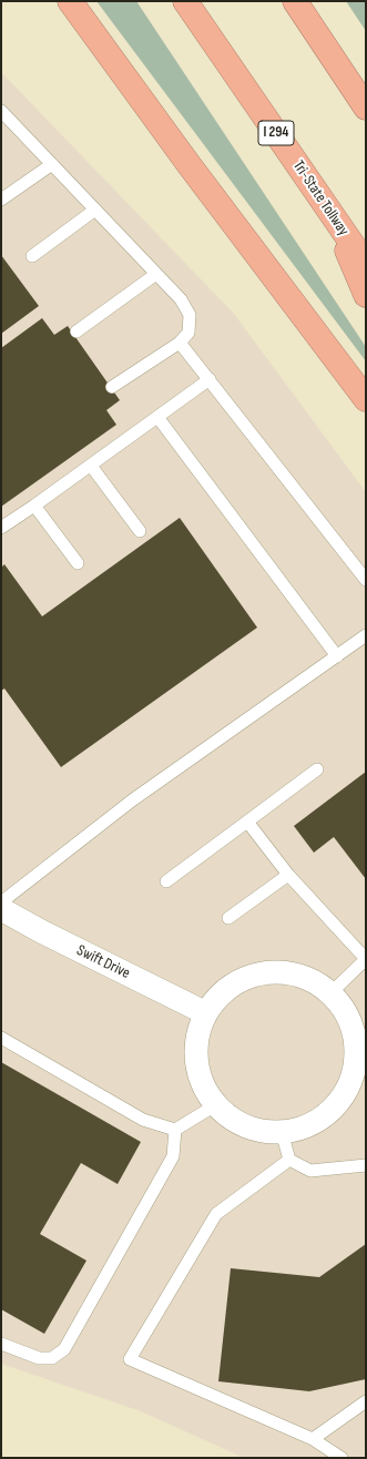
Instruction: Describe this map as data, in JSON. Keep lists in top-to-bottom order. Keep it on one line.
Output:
{"streets":{"highway":["I 294","Tri-State Tollway"],"street":["Swift Drive"]}}
